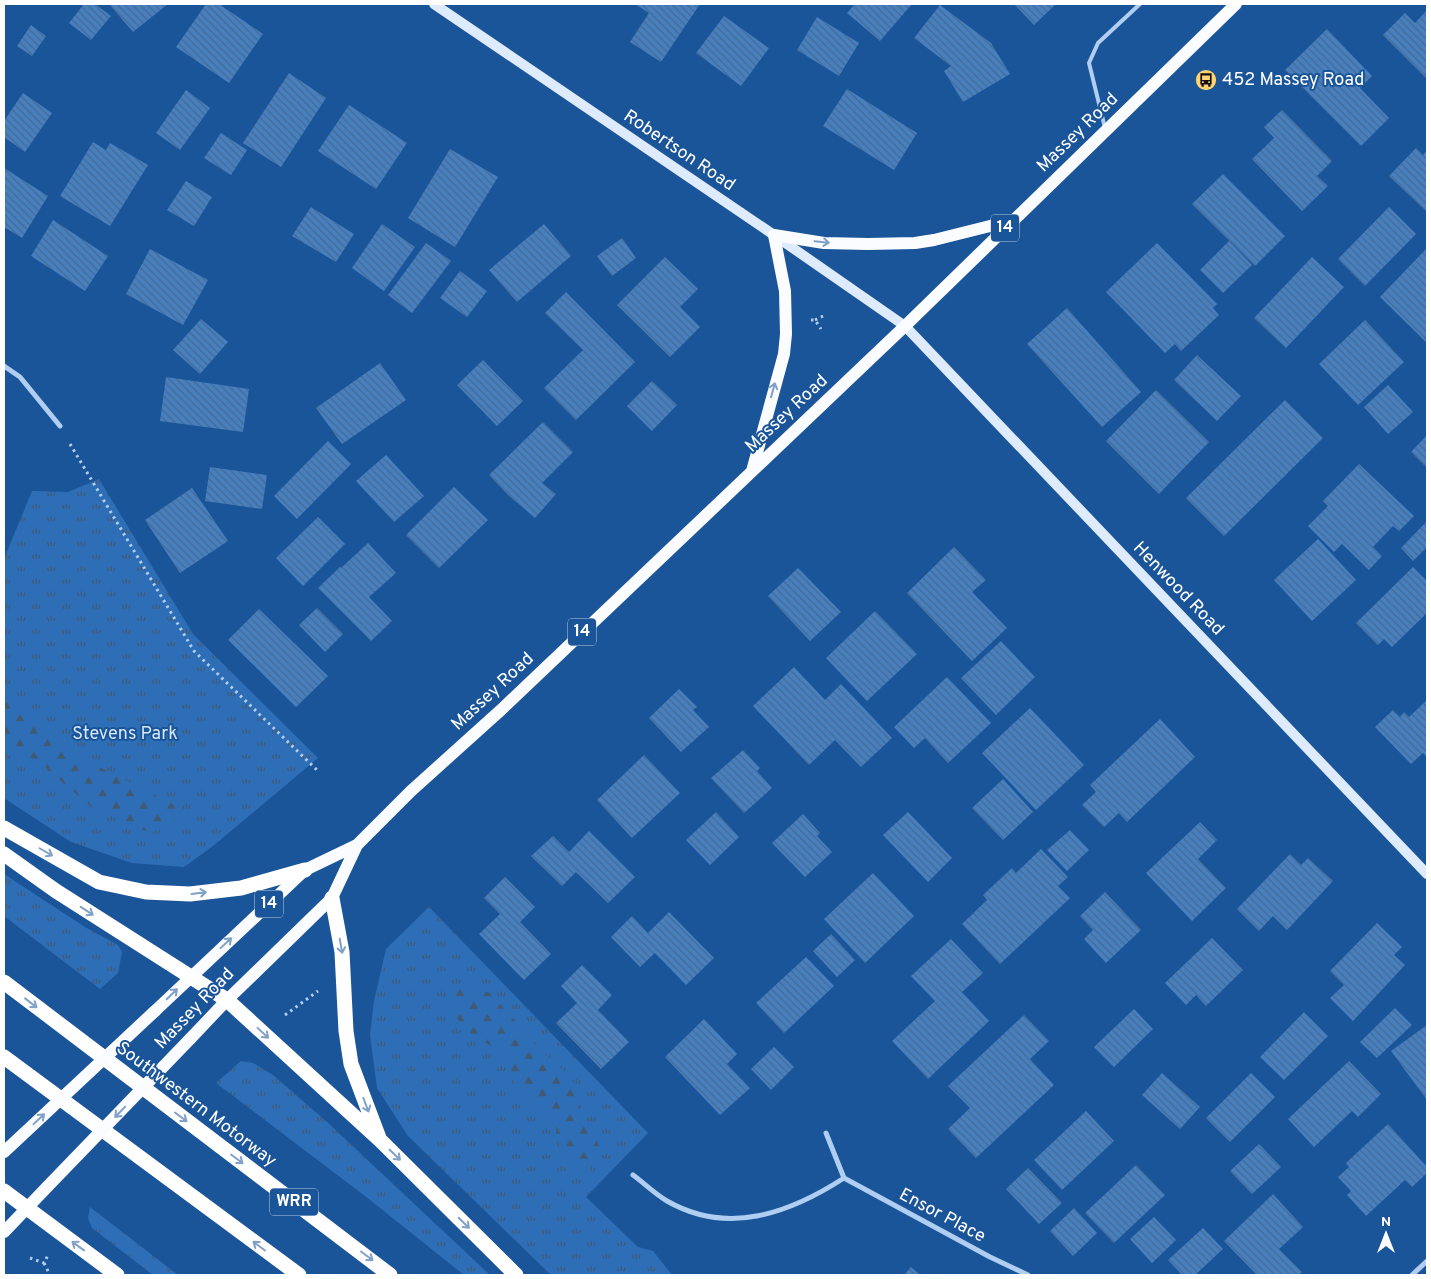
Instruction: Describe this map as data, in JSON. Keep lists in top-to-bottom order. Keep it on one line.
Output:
{"streets":{"highway":["Southwestern Motorway","WRR"],"main road":["Massey Road","Robertson Road","14","Henwood Road"],"street":["Ensor Place"]},"crossings":[["Massey Road","Robertson Road"],["Massey Road","Henwood Road"],["Robertson Road","Henwood Road"]],"parks":["Stevens Park"],"places":{"bus stop":["452 Massey Road"]},"north":"top"}
